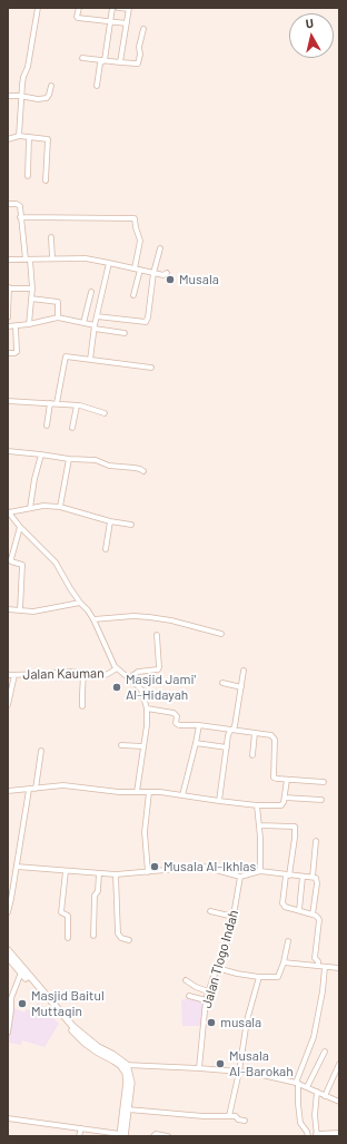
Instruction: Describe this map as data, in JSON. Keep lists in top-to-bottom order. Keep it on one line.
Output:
{"streets":{"street":["Jalan Kauman","Jalan Tlogo Indah"]},"places":["Musala","Masjid Jami' Al-Hidayah","Musala Al-Ikhlas","Masjid Baitul Muttaqin","musala","Musala Al-Barokah"],"north":"top"}
